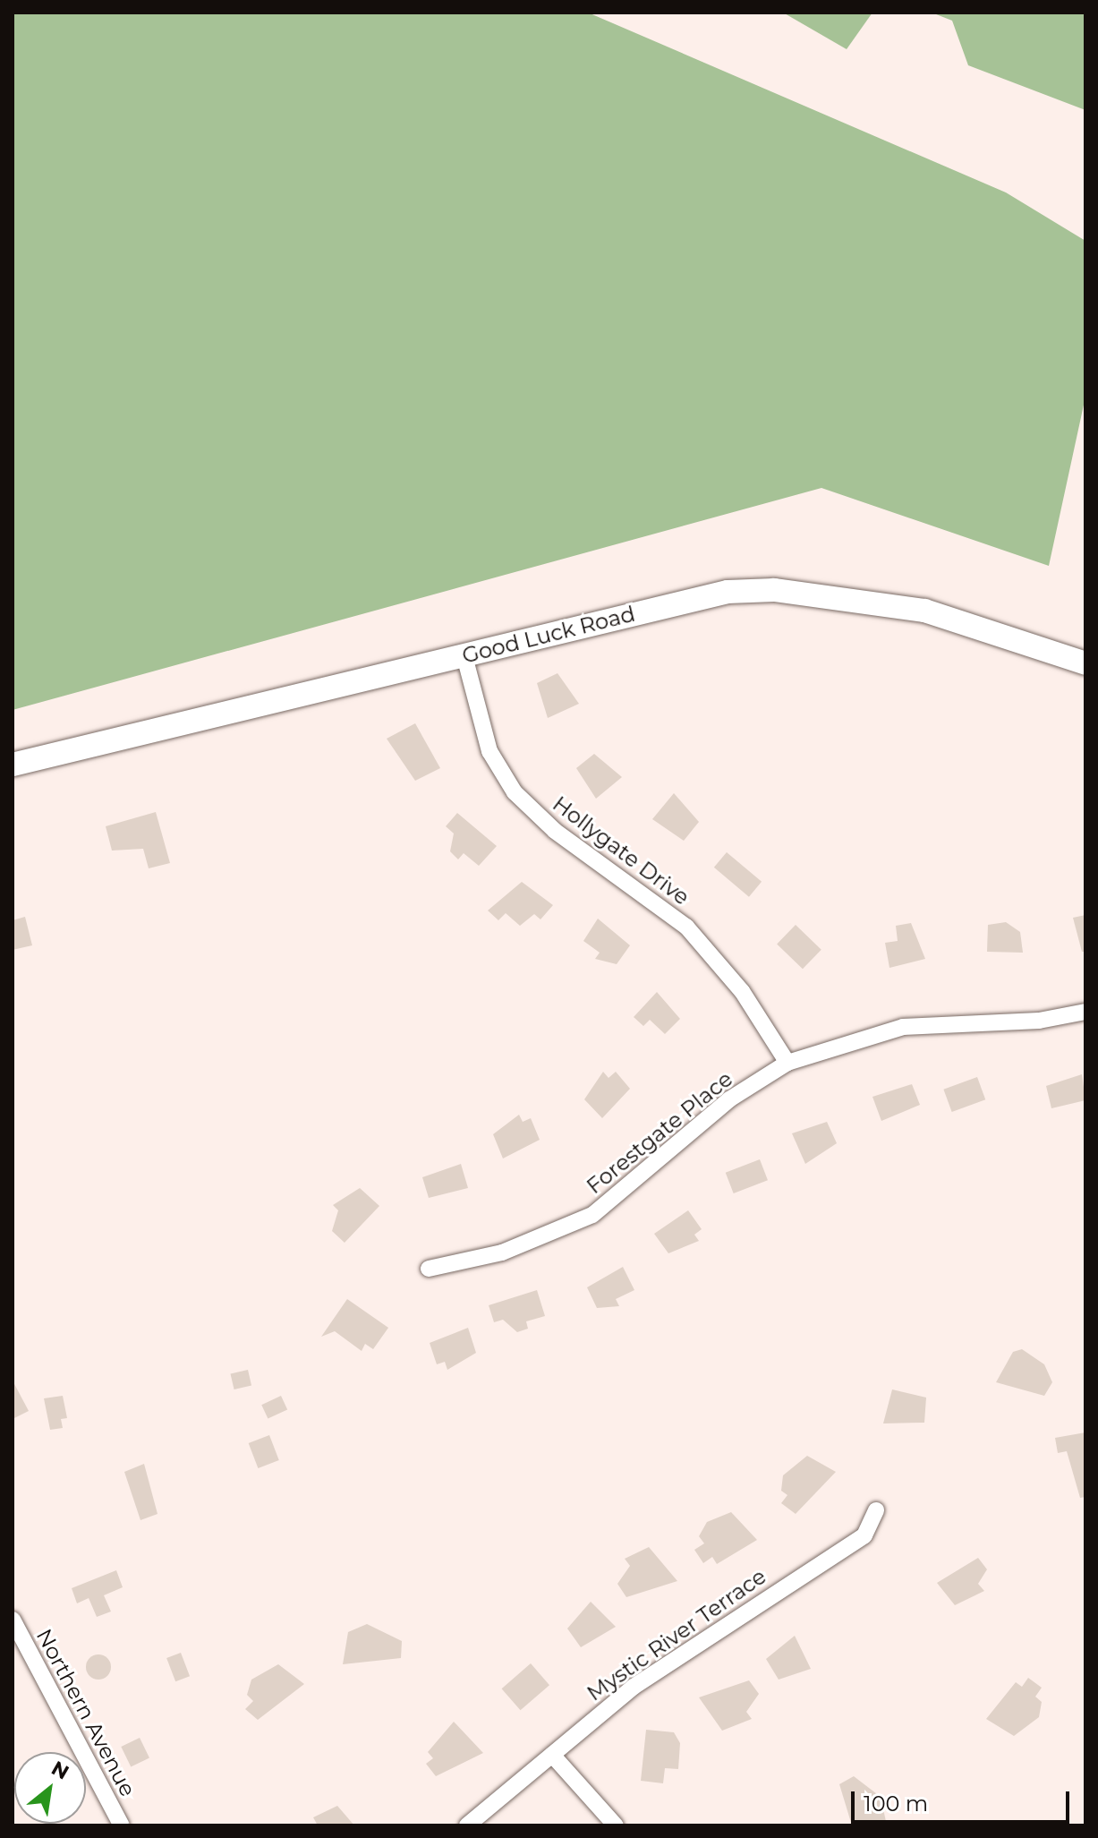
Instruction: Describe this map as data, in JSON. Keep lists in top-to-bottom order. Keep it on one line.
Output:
{"streets":{"street":["Good Luck Road","Hollygate Drive","Forestgate Place","Mystic River Terrace","Northern Avenue"]},"crossings":[["Good Luck Road","Hollygate Drive"],["Hollygate Drive","Forestgate Place"]],"scale_bar":"100 m","north":"top right"}
